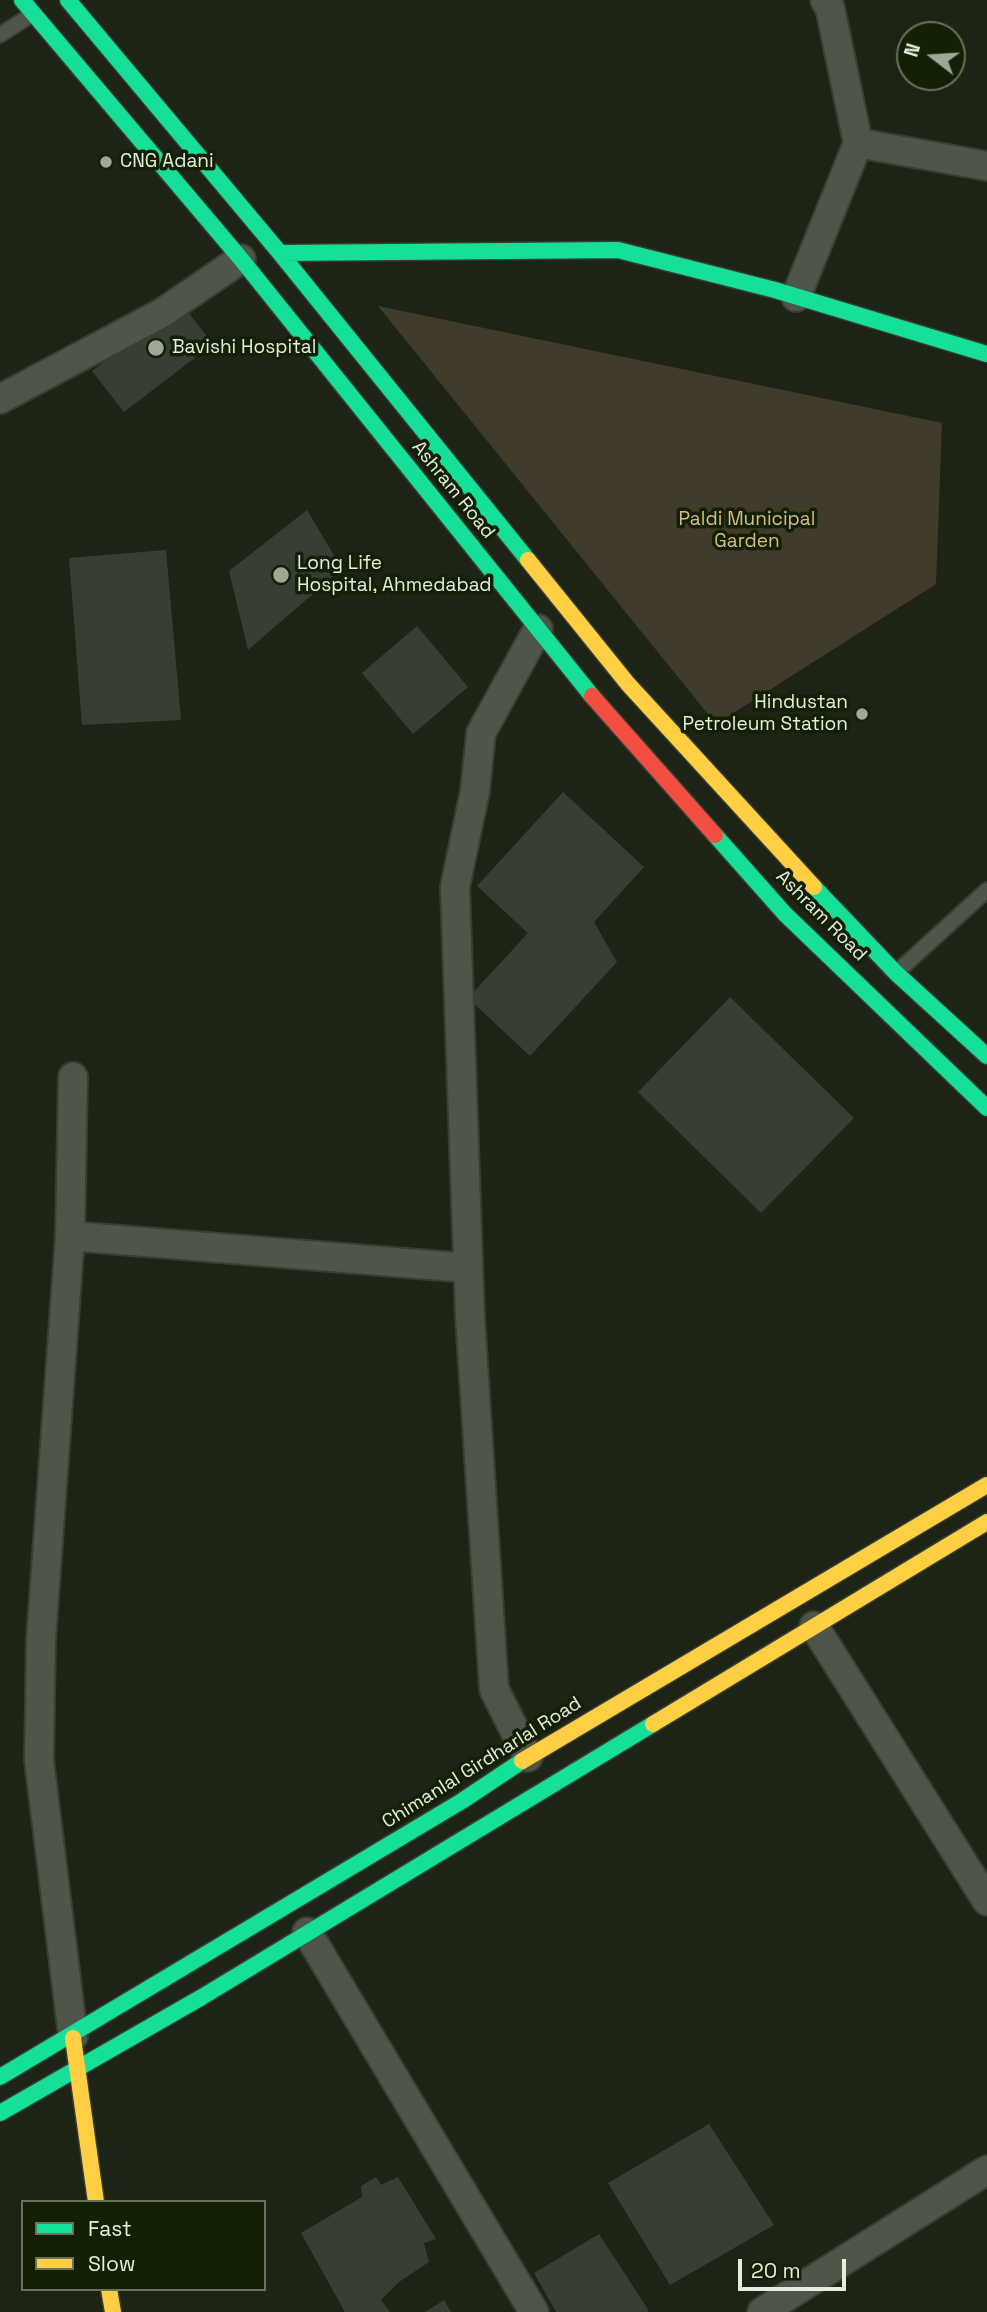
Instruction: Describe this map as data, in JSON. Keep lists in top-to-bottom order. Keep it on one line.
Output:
{"streets":{"main road":["Ashram Road","Chimanlal Girdharlal Road"]},"parks":["Paldi Municipal Garden"],"places":["CNG Adani","Bavishi Hospital","Long Life Hospital, Ahmedabad","Hindustan Petroleum Station"],"legend":["Fast","Slow"],"scale_bar":"20 m","north":"left"}
